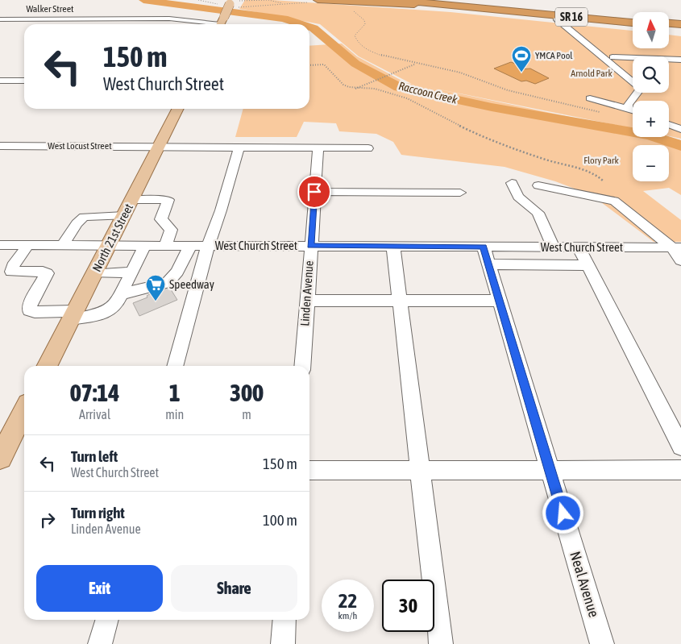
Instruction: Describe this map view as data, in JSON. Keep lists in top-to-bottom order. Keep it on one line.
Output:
{"streets":{"highway":["SR 16"],"main road":["North 21st Street"],"street":["Walker Street","West Locust Street","West Church Street","Linden Avenue","Neal Avenue"]},"crossings":[["West Locust Street","North 21st Street"],["West Locust Street","Linden Avenue"],["North 21st Street","West Church Street"],["West Church Street","Linden Avenue"],["West Church Street","Neal Avenue"]],"water":["Raccoon Creek"],"parks":["Arnold Park","Flory Park"],"places":{"sports":["YMCA Pool"],"supermarket":["Speedway"]},"north":"top","page":{"map_buttons":["+","−"],"turn":["150 m","West Church Street"],"eta":["07:14","Arrival","1","min","300","m"],"list":[{"name":"Turn left","note":"West Church Street","value":"150 m"},{"name":"Turn right","note":"Linden Avenue","value":"100 m"}],"buttons":["Exit","Share"],"speed":"22 km/h","limit":"30"}}
